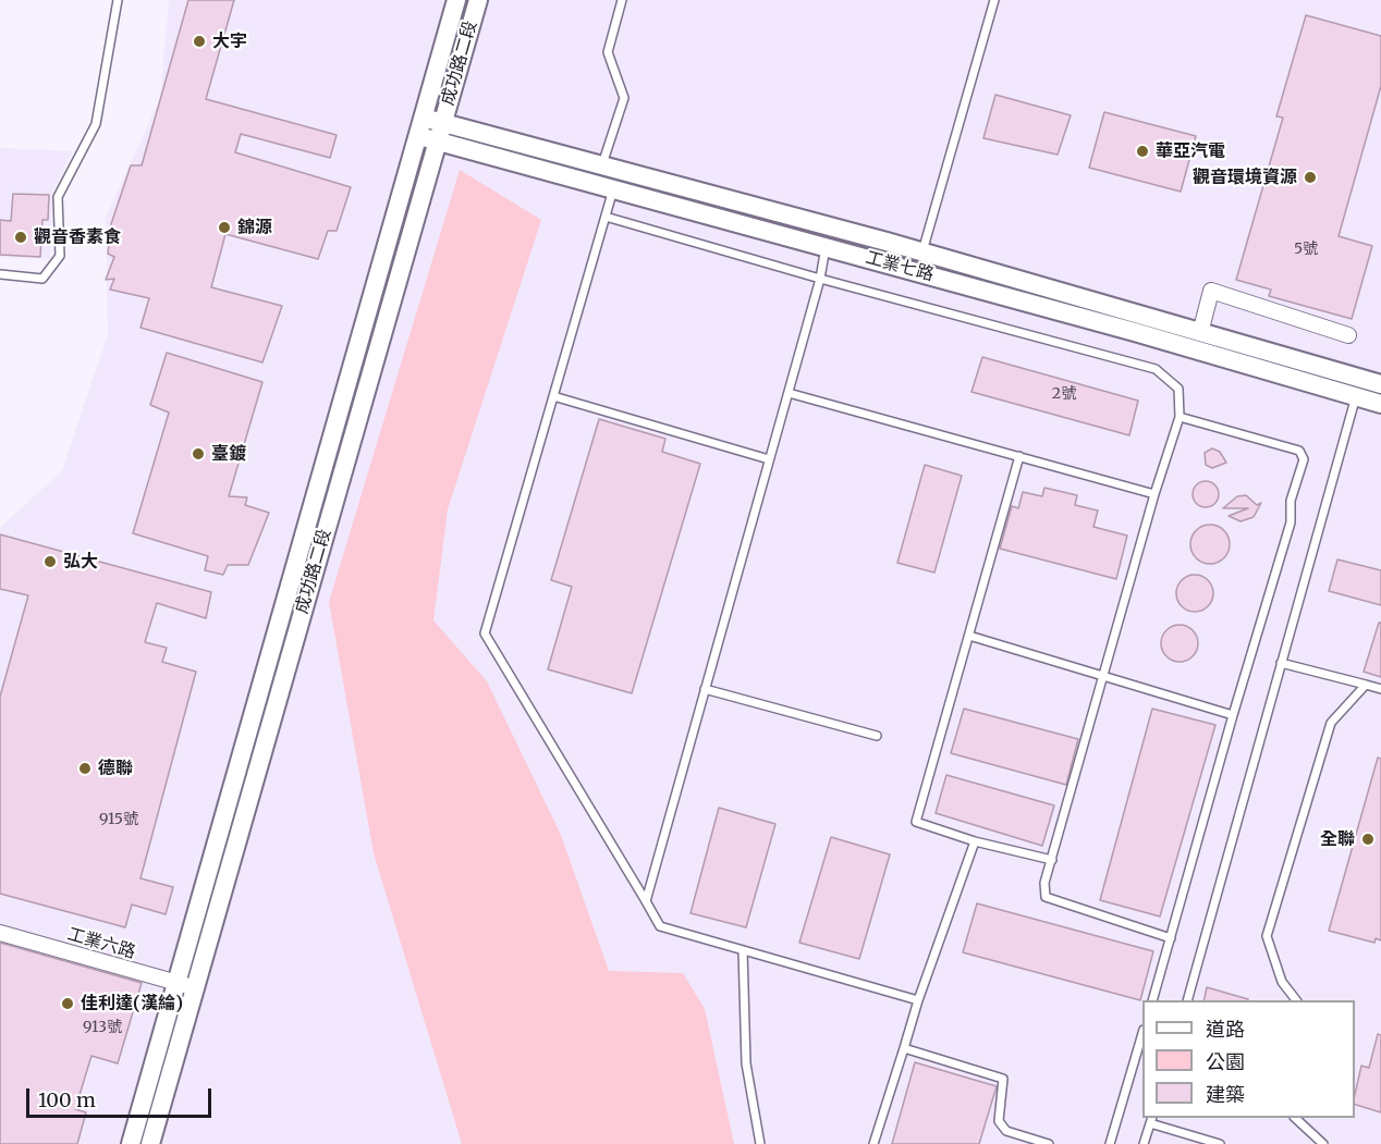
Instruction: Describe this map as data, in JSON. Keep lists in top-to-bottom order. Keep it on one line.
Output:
{"streets":{"street":["成功路二段","工業七路","工業六路"]},"crossings":[["成功路二段","工業七路"],["成功路二段","工業六路"]],"places":["大宇","華亞汽電","觀音環境資源","錦源","觀音香素食","臺鍍","弘大","德聯","全聯","佳利達(漢綸)"],"house_numbers":["5號","2號","915號","913號"],"legend":["道路","公園","建築"],"scale_bar":"100 m"}
